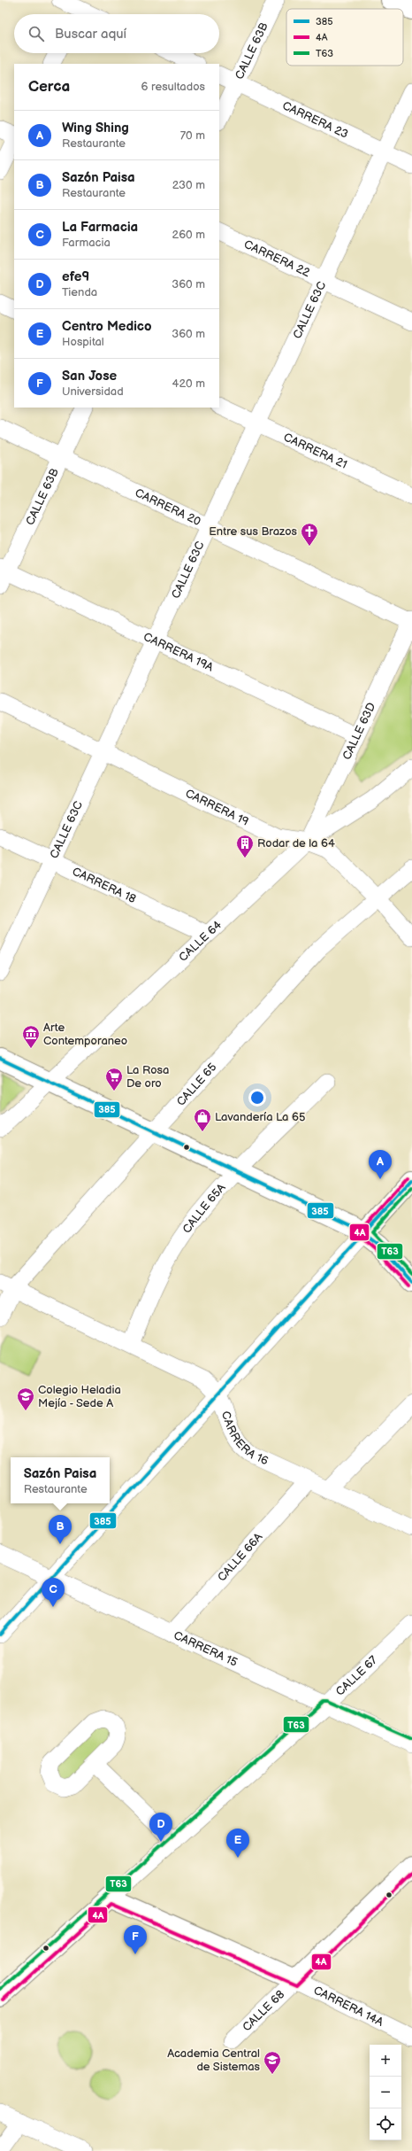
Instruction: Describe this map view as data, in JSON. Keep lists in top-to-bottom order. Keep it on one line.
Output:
{"streets":{"main road":["CALLE 67","CARRERA 14A"],"street":["CALLE 63B","CARRERA 23","CARRERA 22","CALLE 63C","CARRERA 21","CARRERA 20","CARRERA 19A","CALLE 63D","CARRERA 19","CARRERA 18","CALLE 64","CALLE 65","CALLE 65A","CARRERA 16","CALLE 66A","CARRERA 15","CALLE 68"]},"crossings":[["CALLE 63B","CARRERA 23"],["CALLE 63B","CARRERA 20"],["CALLE 63B","CARRERA 19A"],["CARRERA 23","CALLE 63C"],["CARRERA 22","CALLE 63C"],["CALLE 63C","CARRERA 21"],["CALLE 63C","CARRERA 20"],["CALLE 63C","CARRERA 19A"],["CALLE 63C","CARRERA 19"],["CALLE 63C","CARRERA 18"],["CARRERA 20","CALLE 63D"],["CARRERA 19A","CALLE 63D"],["CALLE 63D","CARRERA 19"],["CALLE 63D","CALLE 64"],["CARRERA 19","CALLE 64"],["CARRERA 19","CALLE 65"],["CARRERA 18","CALLE 64"],["CALLE 65","CARRERA 16"],["CALLE 65A","CARRERA 16"],["CARRERA 16","CALLE 66A"],["CALLE 66A","CARRERA 15"],["CARRERA 15","CALLE 67"],["CALLE 67","CARRERA 14A"],["CARRERA 14A","CALLE 68"]],"places":{"church":["Entre sus Brazos"],"building":["Rodar de la 64"],"museum":["Arte Contemporaneo"],"supermarket":["La Rosa De oro"],"shop":["Lavandería La 65"],"school or university":["Colegio Heladia Mejía - Sede A","Academia Central de Sistemas"]},"lines":["transit line 385","transit line 4A","transit line T63"],"legend":["385","4A","T63"],"page":{"search":"Buscar aquí","heading":["Cerca","6 resultados"],"list":[{"mark":"A","name":"Wing Shing","note":"Restaurante","value":"70 m"},{"mark":"B","name":"Sazón Paisa","note":"Restaurante","value":"230 m"},{"mark":"C","name":"La Farmacia","note":"Farmacia","value":"260 m"},{"mark":"D","name":"efe9","note":"Tienda","value":"360 m"},{"mark":"E","name":"Centro Medico","note":"Hospital","value":"360 m"},{"mark":"F","name":"San Jose","note":"Universidad","value":"420 m"}],"pins":["A","B","C","D","E","F"],"popup":["Sazón Paisa","Restaurante"],"map_buttons":["+","−"]}}
